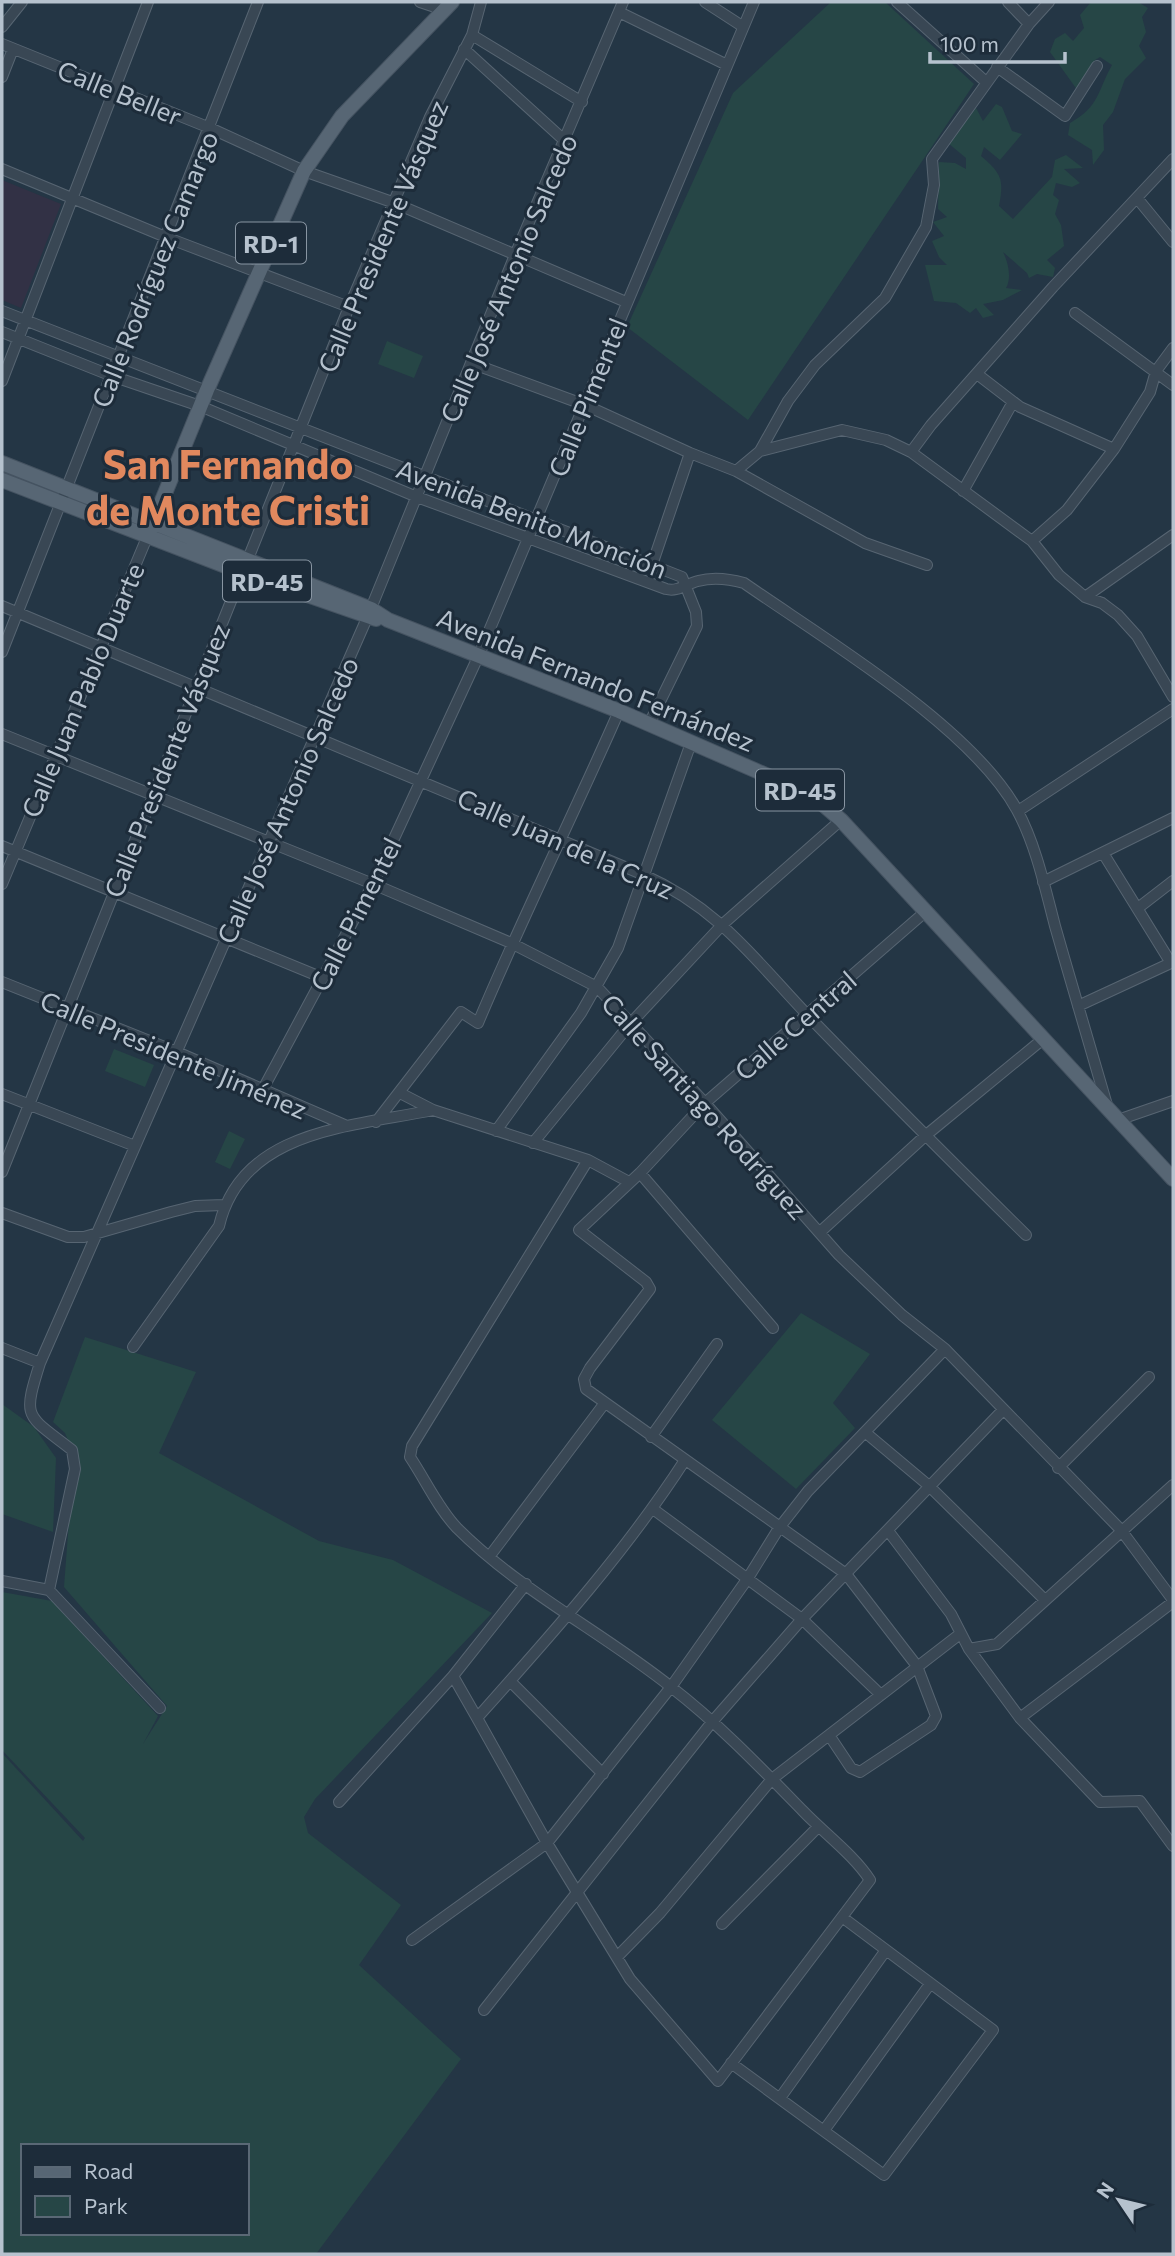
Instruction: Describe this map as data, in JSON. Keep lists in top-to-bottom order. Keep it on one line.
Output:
{"streets":{"main road":["RD-1","RD-45","Avenida Fernando Fernández"],"street":["Calle Beller","Calle Presidente Vásquez","Calle Rodríguez Camargo","Calle José Antonio Salcedo","Calle Pimentel","Avenida Benito Monción","Calle Juan Pablo Duarte","Calle Juan de la Cruz","Calle Central","Calle Presidente Jiménez","Calle Santiago Rodríguez"]},"crossings":[["Calle Beller","Calle Presidente Vásquez"],["Calle Beller","RD-1"],["Calle Beller","Calle Rodríguez Camargo"],["Calle Beller","Calle José Antonio Salcedo"],["Calle Beller","Calle Pimentel"],["Calle Presidente Vásquez","Avenida Benito Monción"],["Calle Presidente Vásquez","Avenida Fernando Fernández"],["Calle Presidente Vásquez","Calle Juan de la Cruz"],["Calle Presidente Vásquez","Calle Presidente Jiménez"],["Calle Presidente Vásquez","Calle Santiago Rodríguez"],["RD-1","Avenida Benito Monción"],["RD-1","Avenida Fernando Fernández"],["RD-1","Calle Juan Pablo Duarte"],["Calle Rodríguez Camargo","Avenida Benito Monción"],["Calle Rodríguez Camargo","Avenida Fernando Fernández"],["Calle Rodríguez Camargo","Calle Juan de la Cruz"],["Calle José Antonio Salcedo","Avenida Benito Monción"],["Calle José Antonio Salcedo","Avenida Fernando Fernández"],["Calle José Antonio Salcedo","Calle Juan de la Cruz"],["Calle José Antonio Salcedo","Calle Presidente Jiménez"],["Calle José Antonio Salcedo","Calle Santiago Rodríguez"],["Calle Pimentel","Avenida Benito Monción"],["Calle Pimentel","Avenida Fernando Fernández"],["Calle Pimentel","Calle Juan de la Cruz"],["Calle Pimentel","Calle Presidente Jiménez"],["Calle Pimentel","Calle Santiago Rodríguez"],["RD-45","Avenida Fernando Fernández"],["Avenida Fernando Fernández","Calle Juan Pablo Duarte"],["Avenida Fernando Fernández","Calle Central"],["Calle Juan Pablo Duarte","Calle Juan de la Cruz"],["Calle Juan Pablo Duarte","Calle Santiago Rodríguez"],["Calle Juan de la Cruz","Calle Central"],["Calle Central","Calle Santiago Rodríguez"]],"districts":["San Fernando de Monte Cristi"],"legend":["Road","Park"],"scale_bar":"100 m","north":"top left"}
